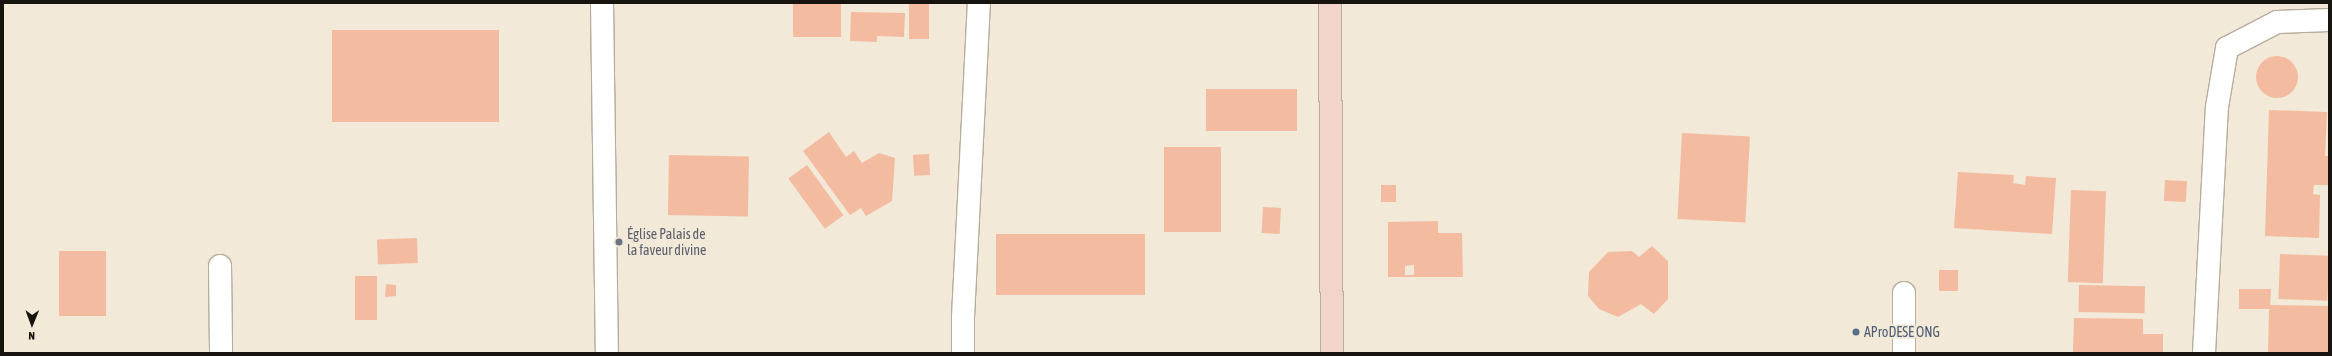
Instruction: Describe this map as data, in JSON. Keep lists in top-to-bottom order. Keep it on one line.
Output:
{"places":["Église Palais de la faveur divine","AProDESE ONG"],"north":"bottom"}
